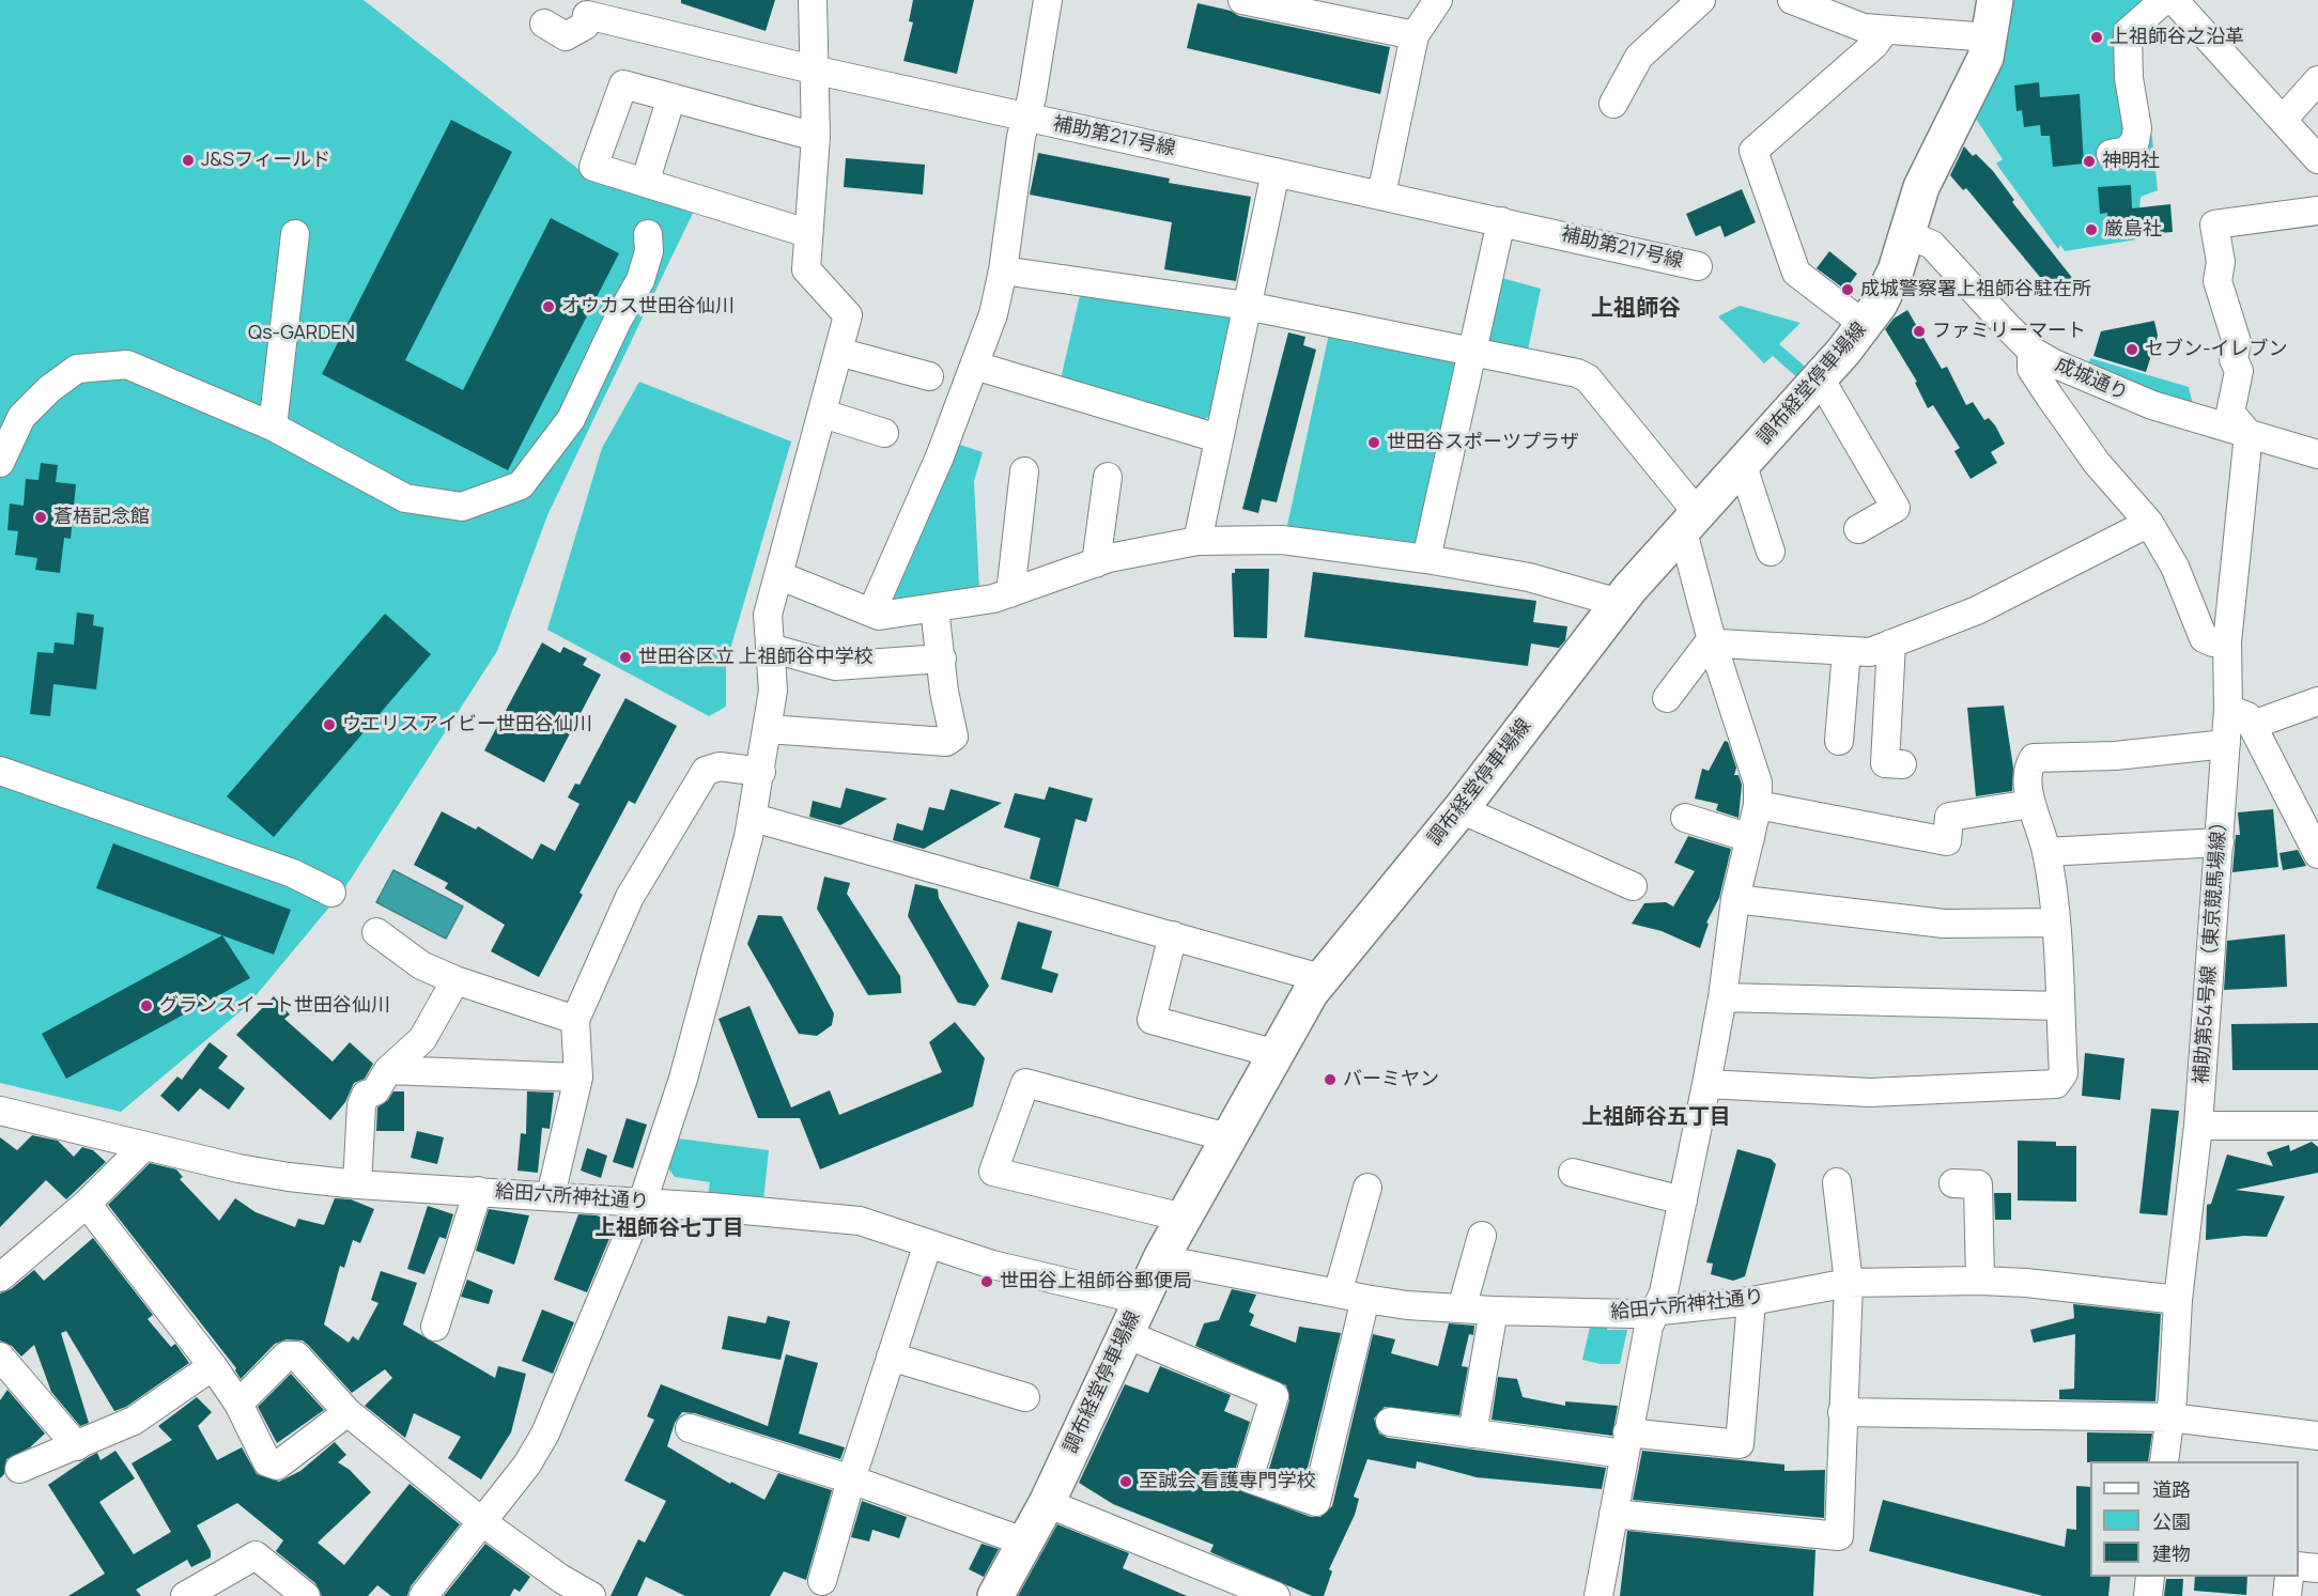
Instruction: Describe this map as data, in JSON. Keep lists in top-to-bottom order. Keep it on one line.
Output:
{"streets":{"main road":["調布経堂停車場線"],"street":["補助第217号線","成城通り","補助第54号線（東京競馬場線）","給田六所神社通り"]},"crossings":[["成城通り","調布経堂停車場線"],["成城通り","補助第54号線（東京競馬場線）"],["調布経堂停車場線","給田六所神社通り"],["補助第54号線（東京競馬場線）","給田六所神社通り"]],"districts":["上祖師谷","上祖師谷五丁目","上祖師谷七丁目"],"parks":["Qs-GARDEN"],"places":["上祖師谷之沿革","J&Sフィールド","神明社","厳島社","成城警察署上祖師谷駐在所","オウカス世田谷仙川","ファミリーマート","セブン-イレブン","世田谷スポーツプラザ","蒼梧記念館","世田谷区立 上祖師谷中学校","ウエリスアイビー世田谷仙川","グランスイート世田谷仙川","バーミヤン","世田谷上祖師谷郵便局","至誠会 看護専門学校"],"legend":["道路","公園","建物"]}
